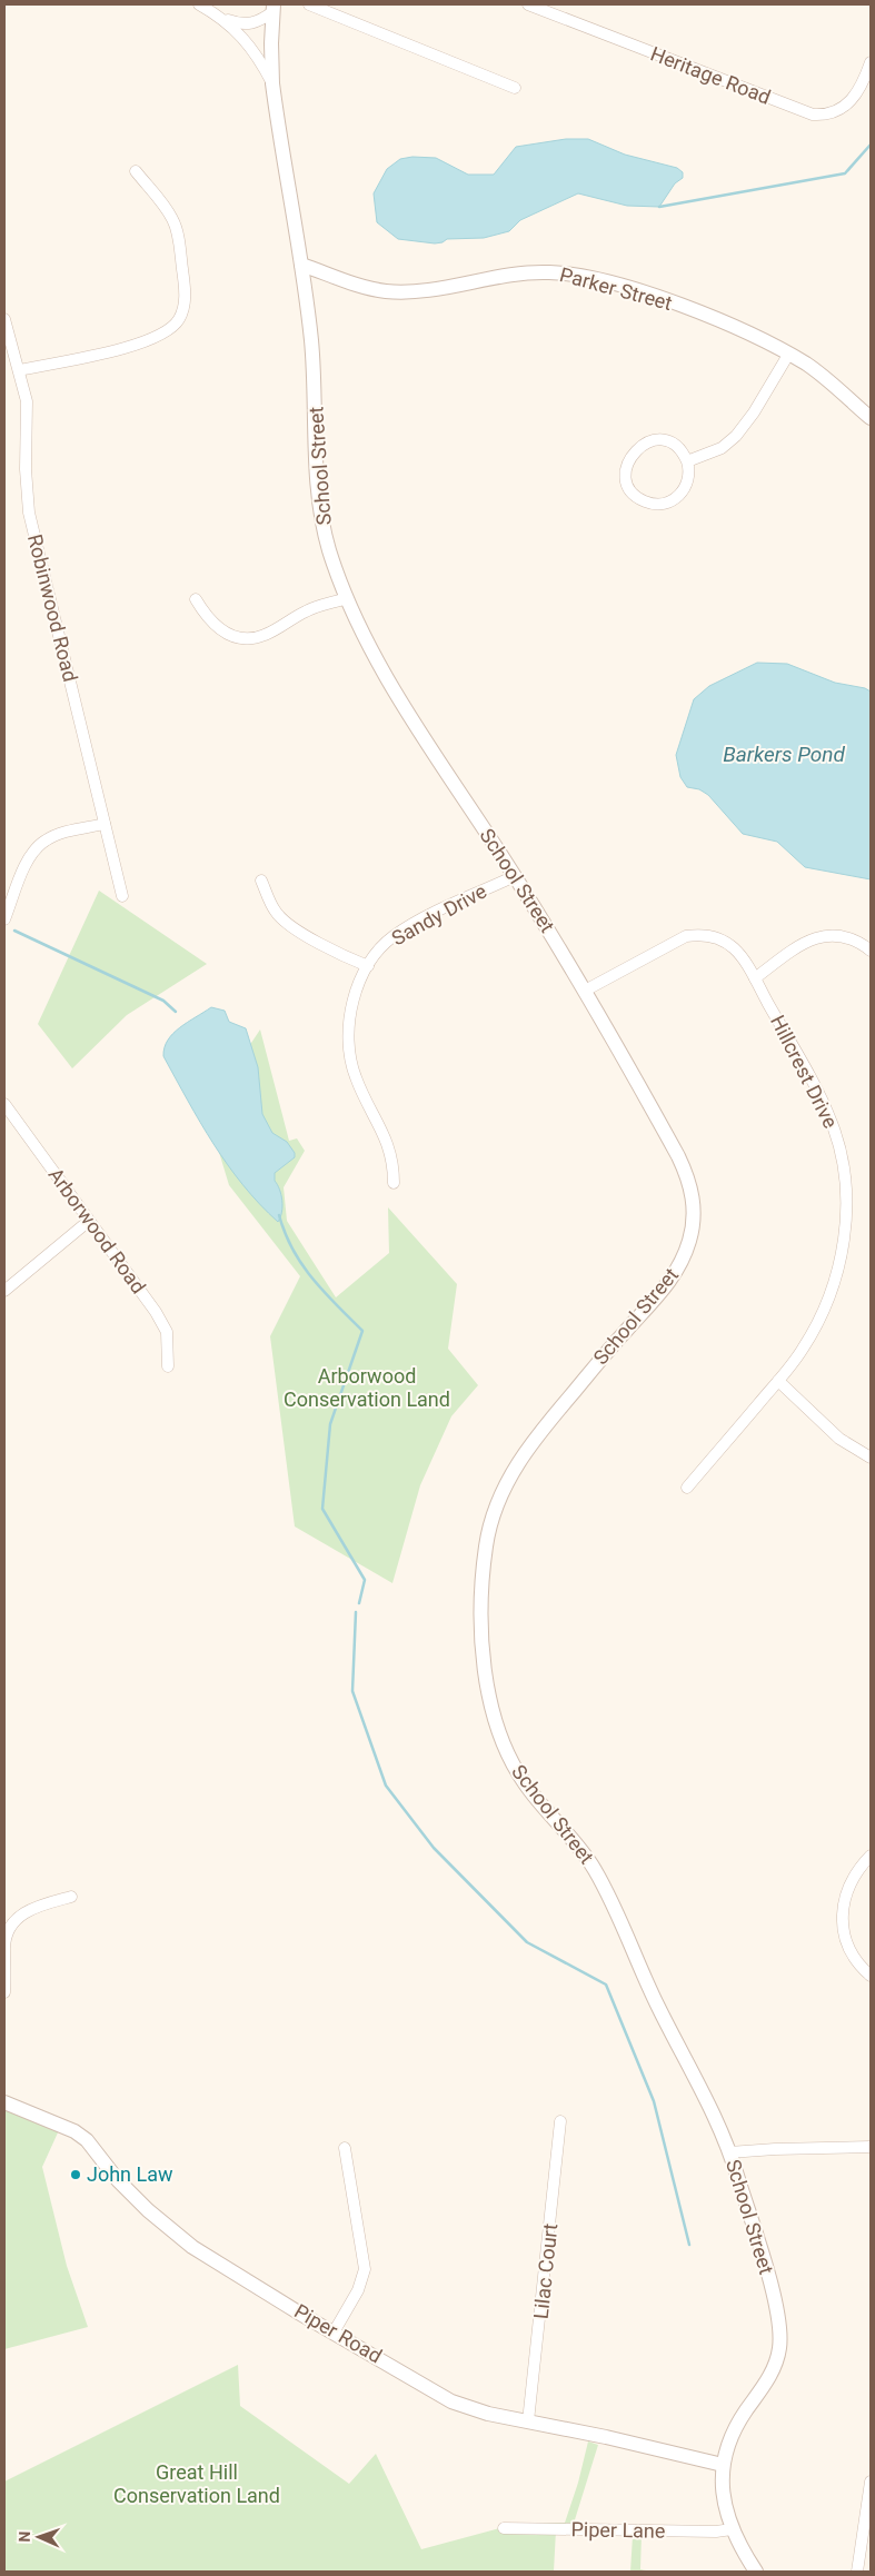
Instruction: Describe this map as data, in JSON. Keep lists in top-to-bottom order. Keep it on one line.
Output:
{"streets":{"street":["Heritage Road","Parker Street","School Street","Robinwood Road","Sandy Drive","Hillcrest Drive","Arborwood Road","Lilac Court","Piper Road","Piper Lane"]},"crossings":[["Parker Street","School Street"],["School Street","Sandy Drive"],["School Street","Hillcrest Drive"],["School Street","Piper Road"],["School Street","Piper Lane"],["Lilac Court","Piper Road"]],"water":["Barkers Pond"],"parks":["Arborwood Conservation Land","Great Hill Conservation Land"],"places":["John Law"],"north":"left"}
